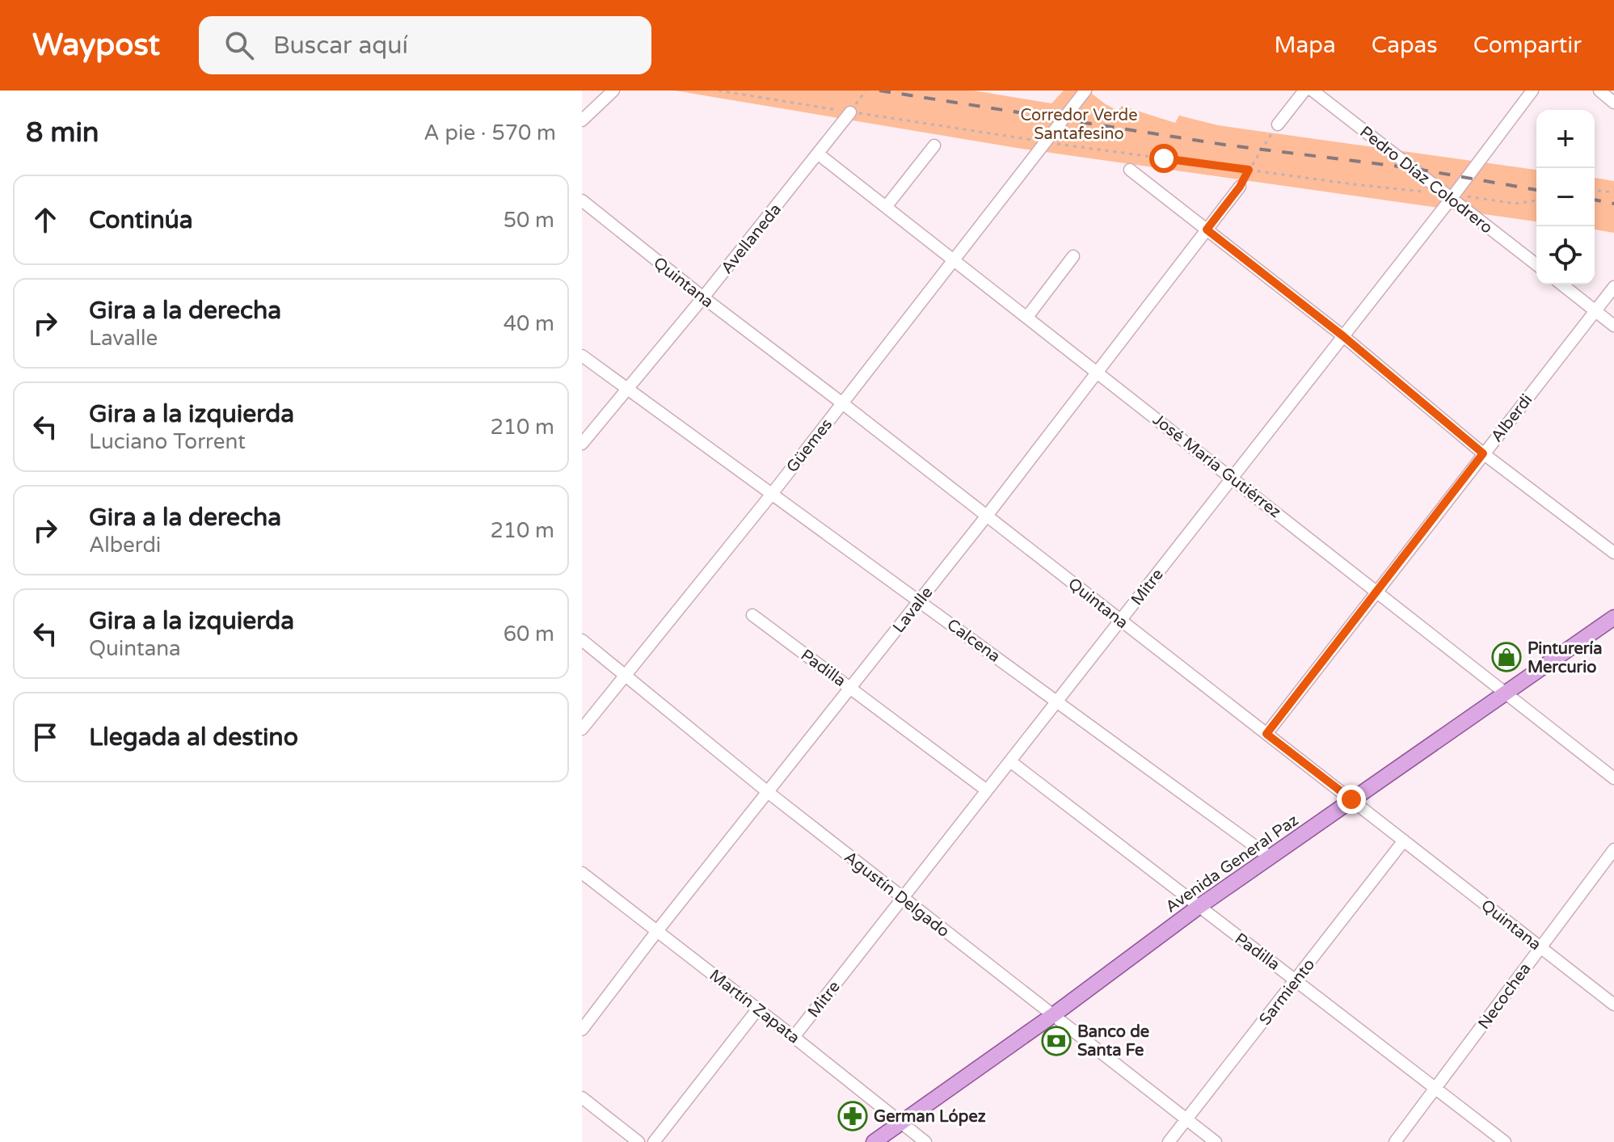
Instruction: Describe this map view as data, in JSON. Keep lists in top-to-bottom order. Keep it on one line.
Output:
{"streets":{"main road":["Avenida General Paz"],"street":["Pedro Díaz Colodrero","Avellaneda","Quintana","Alberdi","Güemes","José María Gutiérrez","Mitre","Lavalle","Calcena","Padilla","Agustín Delgado","Sarmiento","Necochea","Martín Zapata"]},"crossings":[["Pedro Díaz Colodrero","Mitre"],["Avellaneda","Quintana"],["Avellaneda","José María Gutiérrez"],["Avellaneda","Calcena"],["Quintana","Alberdi"],["Quintana","Güemes"],["Quintana","Mitre"],["Quintana","Lavalle"],["Quintana","Avenida General Paz"],["Quintana","Sarmiento"],["Quintana","Necochea"],["Alberdi","José María Gutiérrez"],["Güemes","José María Gutiérrez"],["Güemes","Calcena"],["Güemes","Agustín Delgado"],["José María Gutiérrez","Mitre"],["José María Gutiérrez","Lavalle"],["José María Gutiérrez","Avenida General Paz"],["Mitre","Calcena"],["Mitre","Padilla"],["Mitre","Agustín Delgado"],["Mitre","Martín Zapata"],["Lavalle","Calcena"],["Lavalle","Padilla"],["Lavalle","Agustín Delgado"],["Lavalle","Martín Zapata"],["Calcena","Avenida General Paz"],["Padilla","Avenida General Paz"],["Padilla","Sarmiento"],["Padilla","Necochea"],["Avenida General Paz","Agustín Delgado"],["Avenida General Paz","Martín Zapata"],["Agustín Delgado","Sarmiento"]],"parks":["Corredor Verde Santafesino"],"places":{"shop":["Pinturería Mercurio"],"bank":["Banco de Santa Fe"],"pharmacy":["German López"]},"page":{"header":"Waypost","search":"Buscar aquí","nav":["Mapa","Capas","Compartir"],"heading":["8 min","A pie · 570 m"],"map_buttons":["+","−"],"list":[["Continúa","50 m"],["Gira a la derecha","Lavalle","40 m"],["Gira a la izquierda","Luciano Torrent","210 m"],["Gira a la derecha","Alberdi","210 m"],["Gira a la izquierda","Quintana","60 m"],"Llegada al destino"]}}
